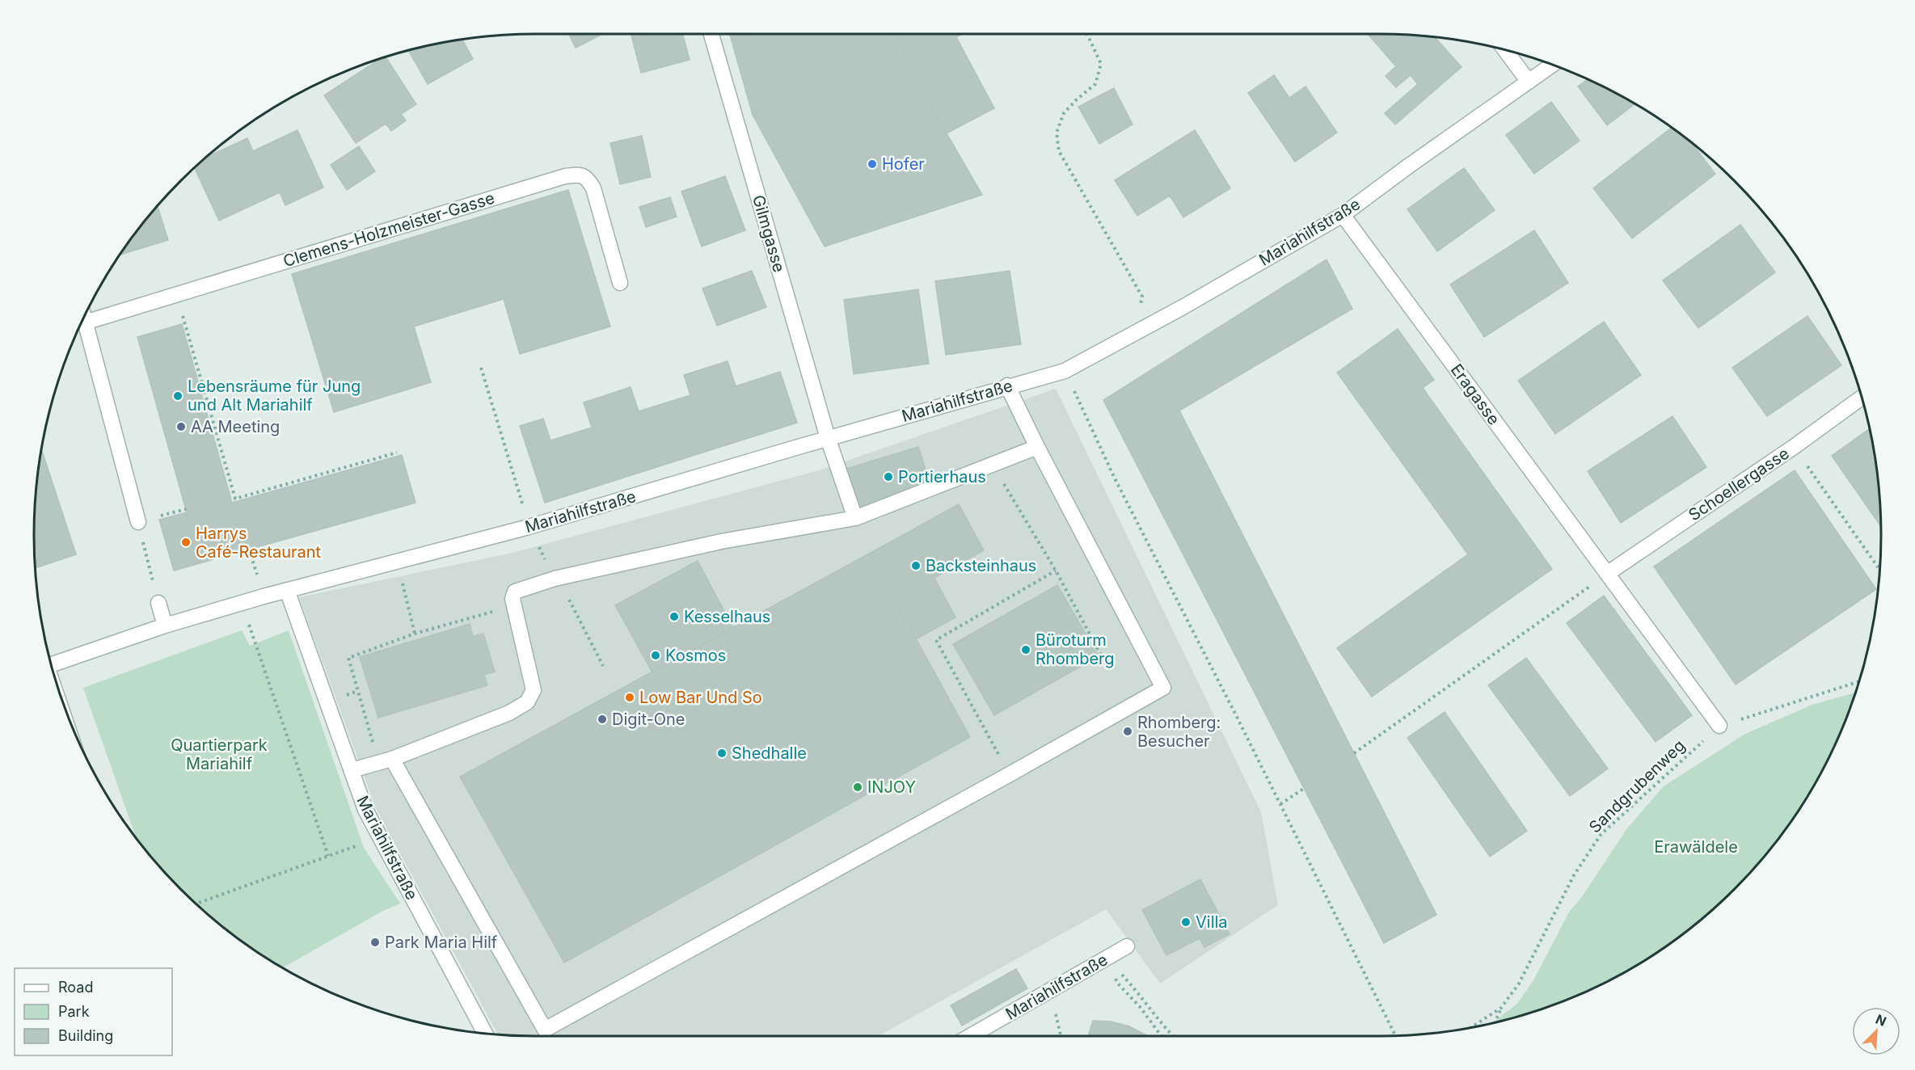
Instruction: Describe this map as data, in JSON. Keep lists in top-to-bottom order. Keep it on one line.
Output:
{"streets":{"street":["Clemens-Holzmeister-Gasse","Mariahilfstraße","Gilmgasse","Eragasse","Schoellergasse"],"path":["Sandgrubenweg"]},"crossings":[["Mariahilfstraße","Gilmgasse"],["Mariahilfstraße","Eragasse"],["Eragasse","Schoellergasse"],["Eragasse","Sandgrubenweg"]],"parks":["Quartierpark Mariahilf","Erawäldele"],"places":["Hofer","Lebensräume für Jung und Alt Mariahilf","AA Meeting","Portierhaus","Harrys Café-Restaurant","Backsteinhaus","Kesselhaus","Büroturm Rhomberg","Kosmos","Low Bar Und So","Digit-One","Rhomberg: Besucher","Shedhalle","INJOY","Villa","Park Maria Hilf"],"legend":["Road","Park","Building"],"north":"top right"}
